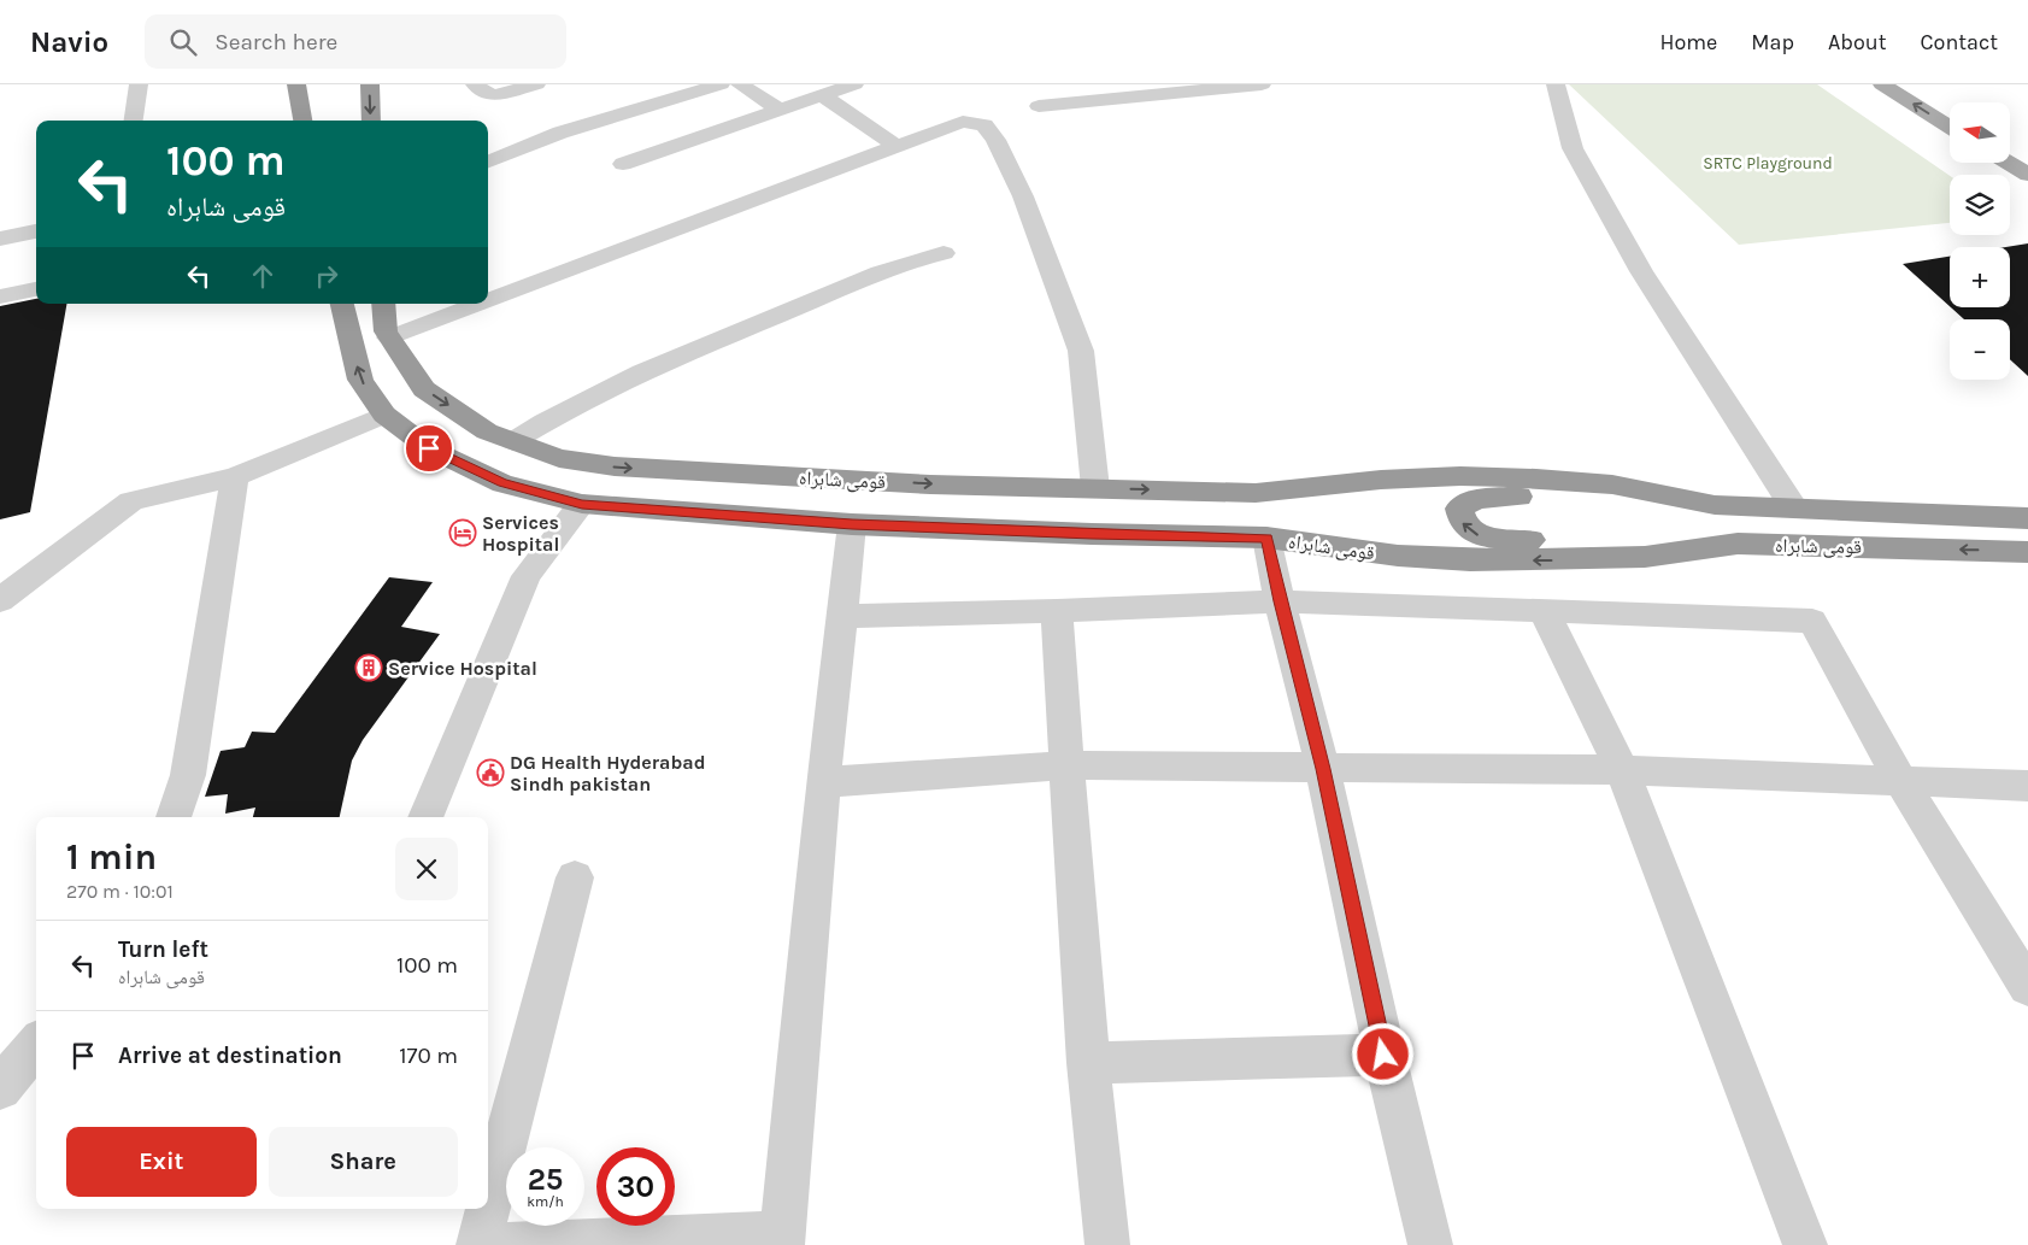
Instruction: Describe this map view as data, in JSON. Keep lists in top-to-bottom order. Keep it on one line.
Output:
{"streets":{"highway":["قومی شاہراہ"]},"parks":["SRTC Playground"],"places":{"hotel":["Services Hospital"],"building":["Service Hospital"],"public building":["DG Health Hyderabad Sindh pakistan"]},"north":"left","page":{"header":"Navio","search":"Search here","nav":["Home","Map","About","Contact"],"map_buttons":["+","−"],"turn":["100 m","قومی شاہراہ"],"heading":["1 min","270 m · 10:01"],"list":[{"name":"Turn left","note":"قومی شاہراہ","value":"100 m"},{"name":"Arrive at destination","value":"170 m"}],"buttons":["Exit","Share"],"speed":"25 km/h","limit":"30"}}
